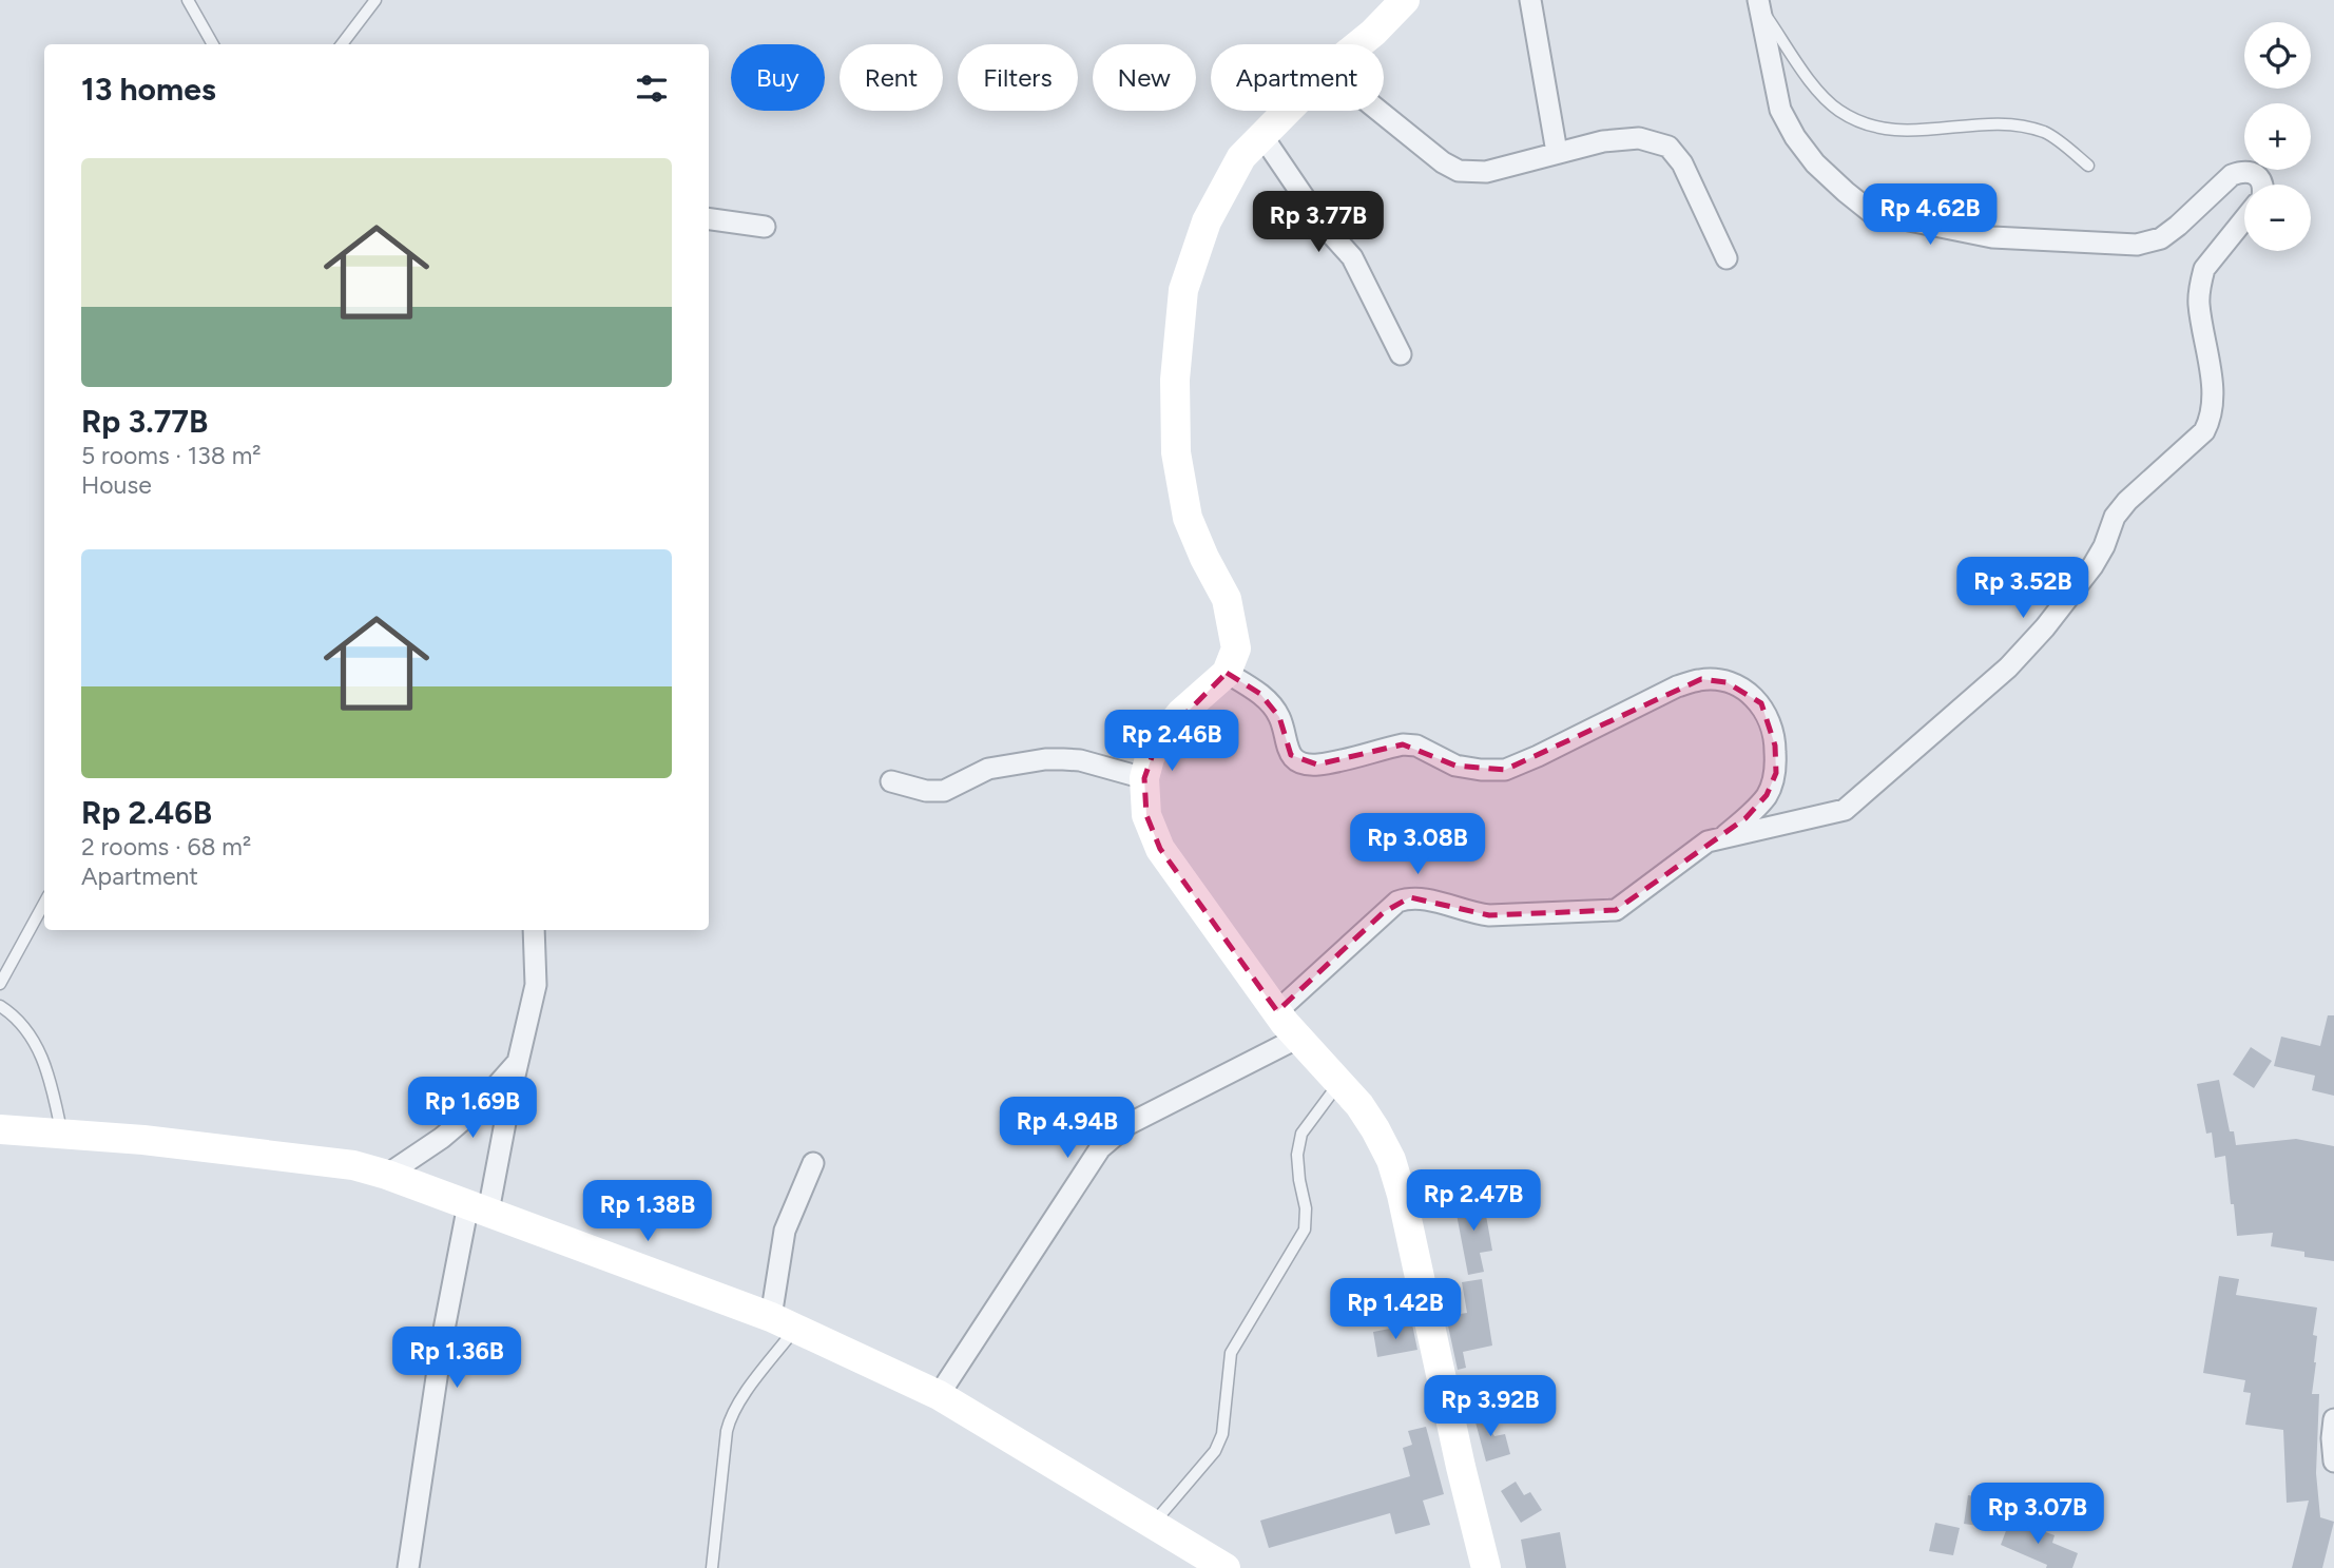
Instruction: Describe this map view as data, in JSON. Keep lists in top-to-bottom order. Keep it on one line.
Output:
{"page":{"map_buttons":["+","−"],"chip":["Buy","Rent","Filters","New","Apartment"],"heading":"13 homes","list":[{"name":"Rp 3.77B","note":"5 rooms · 138 m² · House"},{"name":"Rp 2.46B","note":"2 rooms · 68 m² · Apartment"}],"price":["Rp 4.62B","Rp 3.77B","Rp 3.52B","Rp 2.46B","Rp 3.08B","Rp 1.69B","Rp 4.94B","Rp 2.47B","Rp 1.38B","Rp 1.42B","Rp 1.36B","Rp 3.92B","Rp 3.07B"]}}
